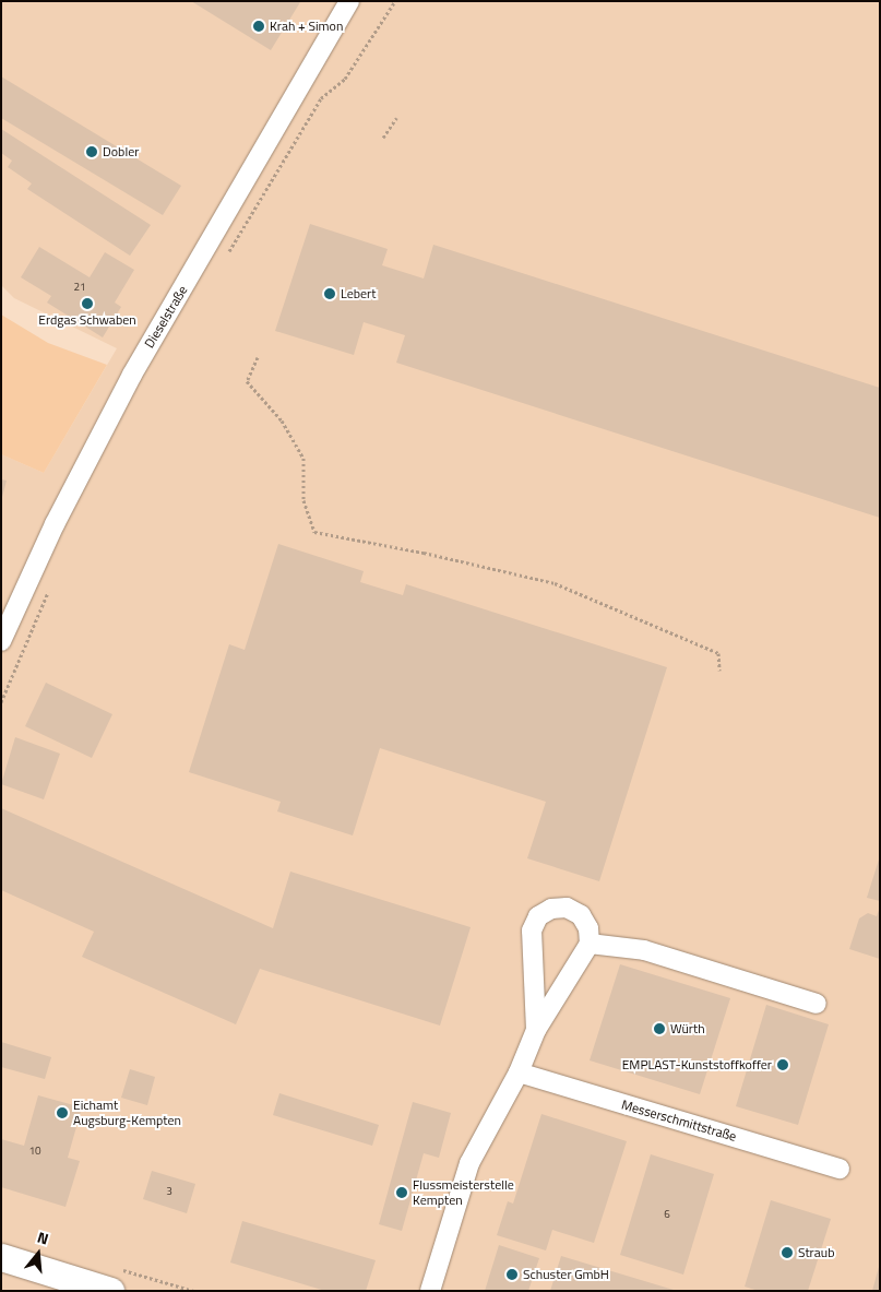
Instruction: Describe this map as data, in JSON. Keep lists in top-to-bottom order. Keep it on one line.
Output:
{"streets":{"street":["Dieselstraße","Messerschmittstraße"]},"places":["Krah + Simon","Dobler","Lebert","Erdgas Schwaben","Würth","EMPLAST-Kunststoffkoffer","Eichamt Augsburg-Kempten","Flussmeisterstelle Kempten","Straub","Schuster GmbH"],"house_numbers":["21","10","3","6"],"north":"top"}
